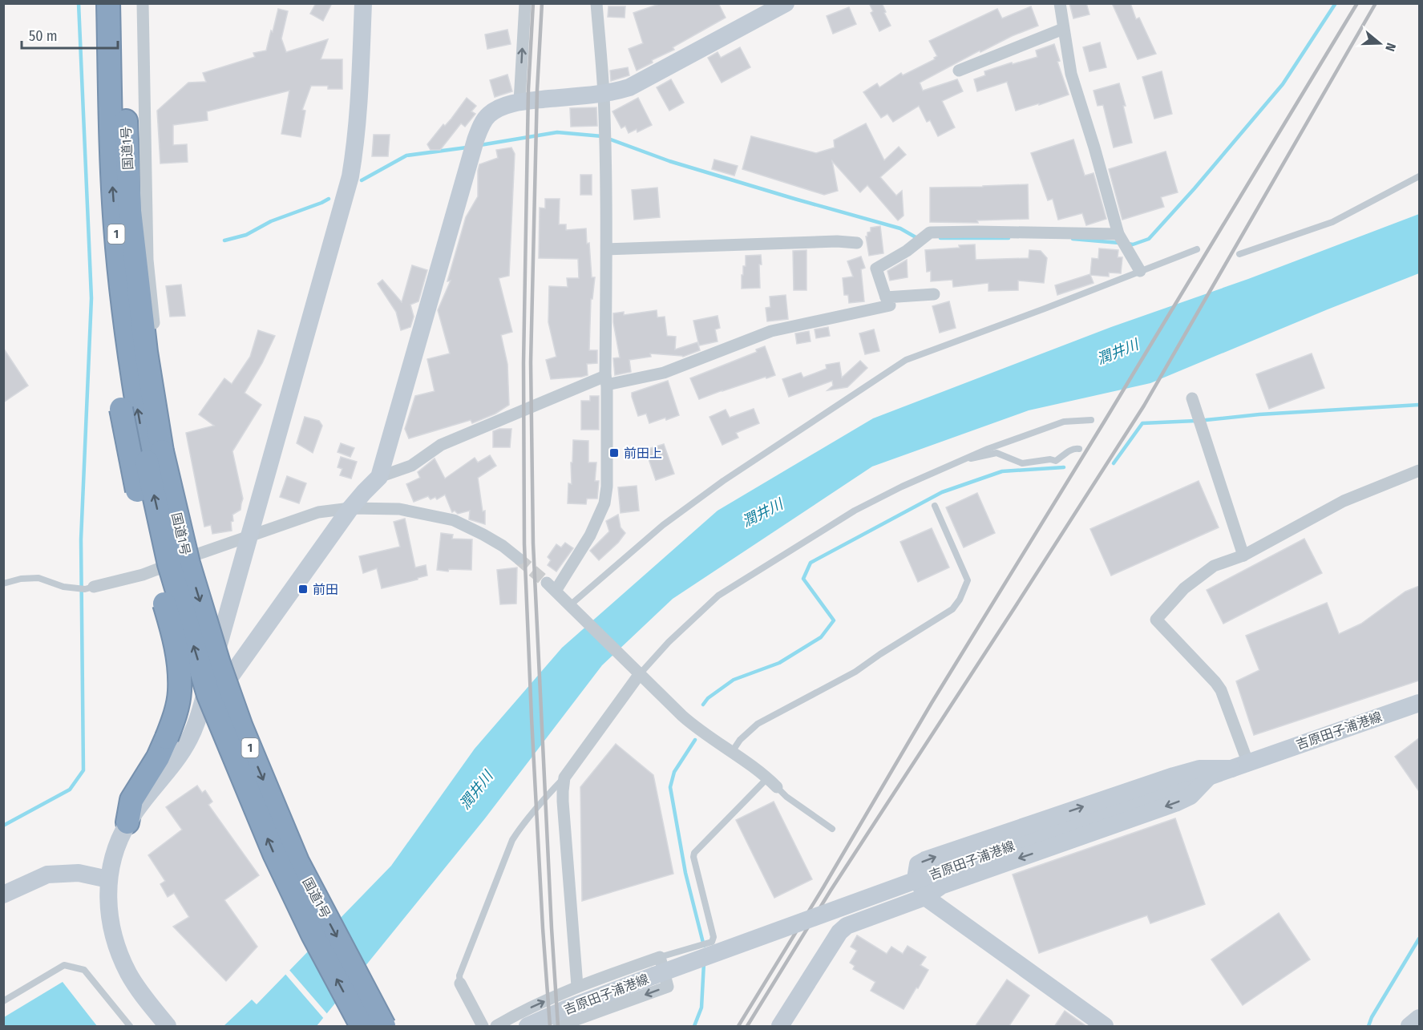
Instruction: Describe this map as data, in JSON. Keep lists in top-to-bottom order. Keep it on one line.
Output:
{"streets":{"highway":["国道1号","1"],"street":["吉原田子浦港線"]},"water":["潤井川"],"places":{"transit":["前田上","前田"]},"scale_bar":"50 m","north":"right"}
